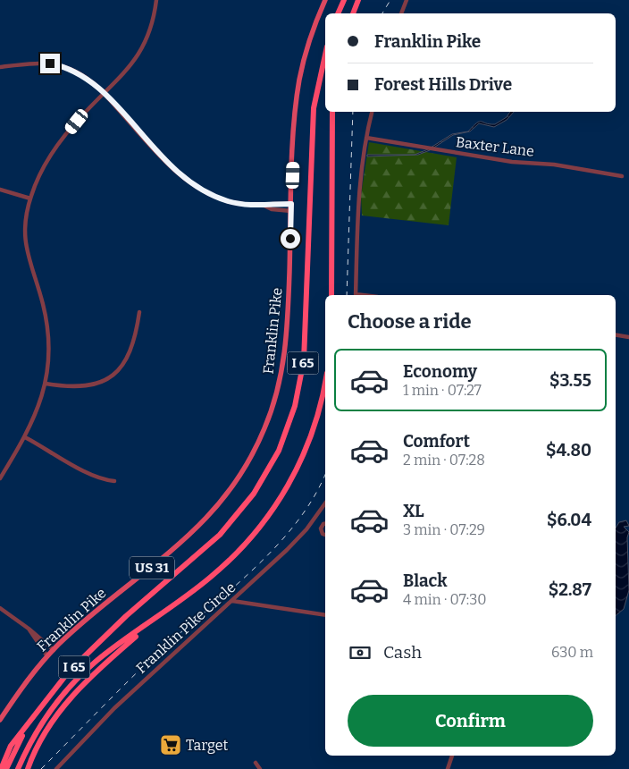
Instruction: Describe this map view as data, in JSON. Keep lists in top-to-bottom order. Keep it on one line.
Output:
{"streets":{"highway":["I 65"],"main road":["Franklin Pike","US 31"],"street":["Baxter Lane","Franklin Pike Circle"]},"places":{"supermarket":["Target"]},"page":{"banner":["Franklin Pike","Forest Hills Drive"],"heading":"Choose a ride","list":[{"name":"Economy","note":"1 min · 07:27","value":"$3.55"},{"name":"Comfort","note":"2 min · 07:28","value":"$4.80"},{"name":"XL","note":"3 min · 07:29","value":"$6.04"},{"name":"Black","note":"4 min · 07:30","value":"$2.87"}],"pay":["Cash","630 m"],"buttons":"Confirm"}}
